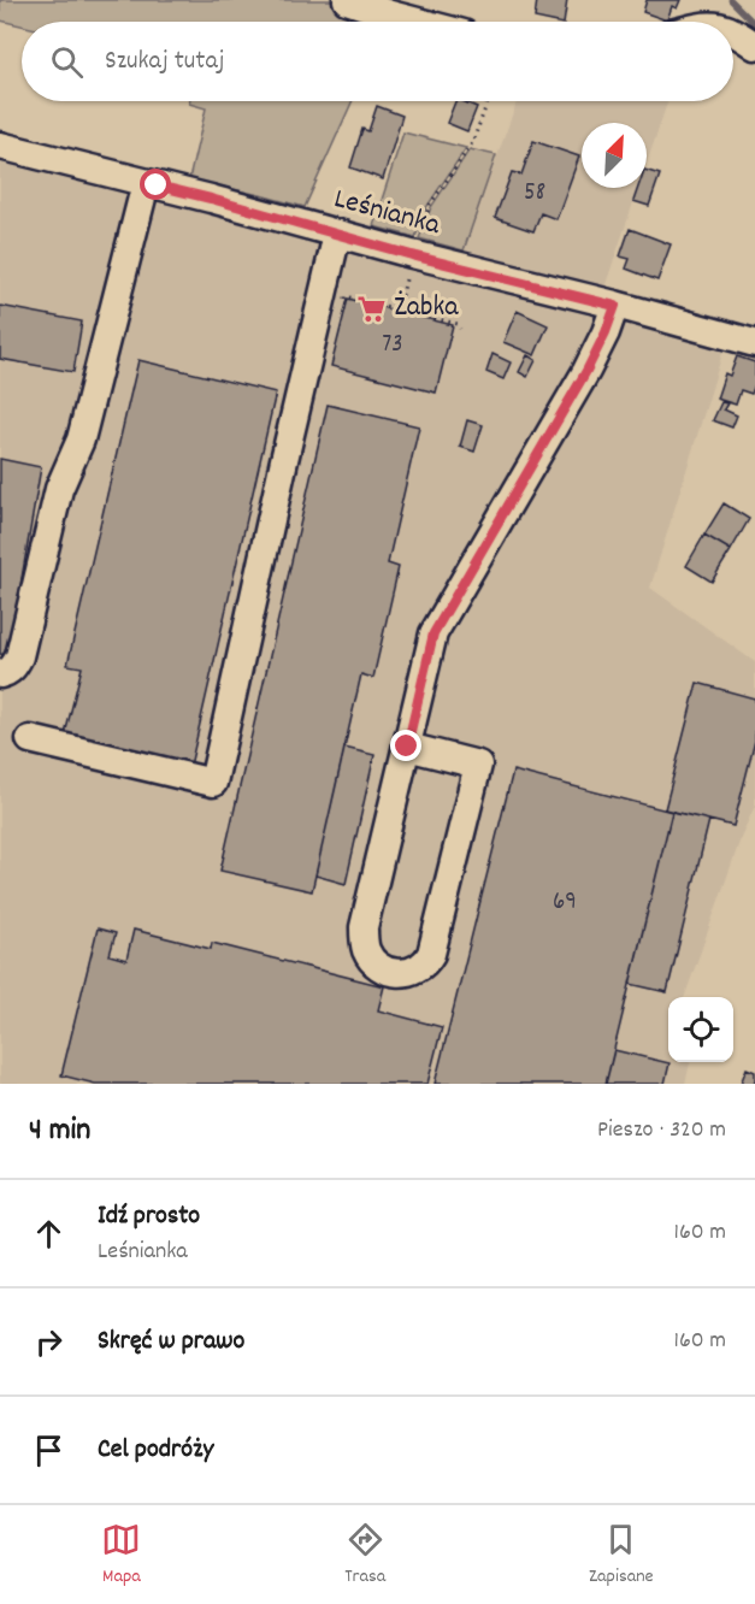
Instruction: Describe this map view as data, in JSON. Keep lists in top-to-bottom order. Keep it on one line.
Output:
{"streets":{"street":["Leśnianka"]},"places":{"supermarket":["Żabka"]},"house_numbers":["58","73","69"],"north":"top right","page":{"search":"Szukaj tutaj","heading":["4 min","Pieszo · 320 m"],"list":[["Idź prosto","Leśnianka","160 m"],["Skręć w prawo","160 m"],"Cel podróży"],"nav":["Mapa","Trasa","Zapisane"]}}
